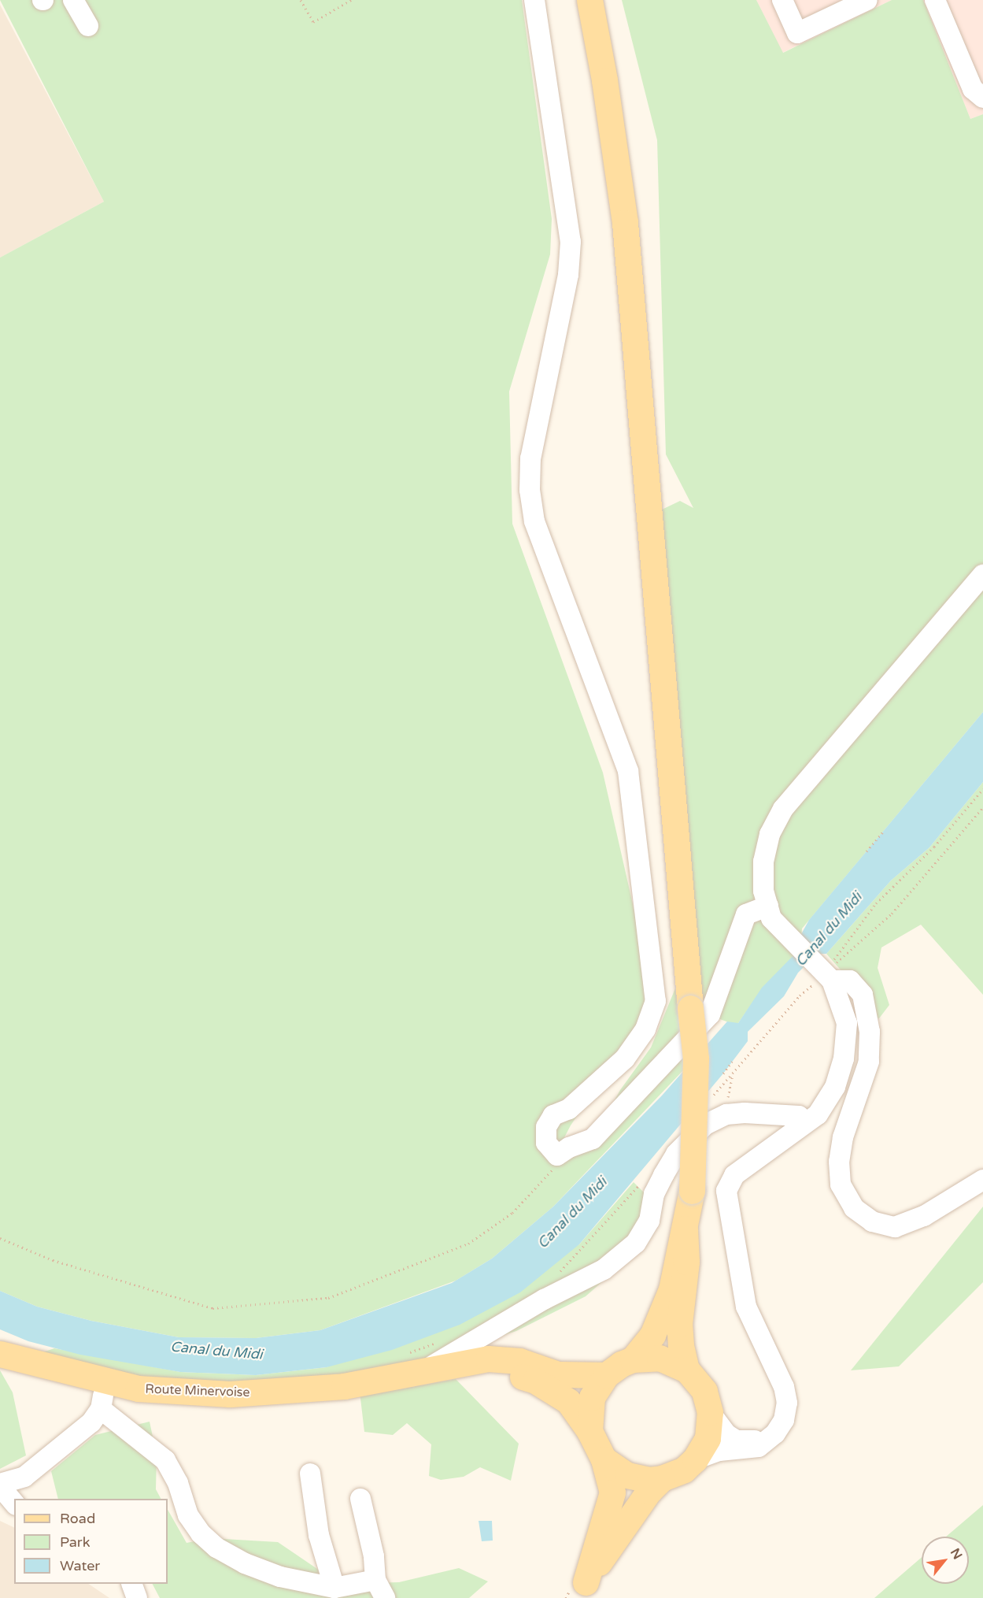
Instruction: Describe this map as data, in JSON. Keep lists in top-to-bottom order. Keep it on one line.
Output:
{"streets":{"main road":["Route Minervoise"]},"water":["Canal du Midi"],"legend":["Road","Park","Water"],"north":"top right"}
